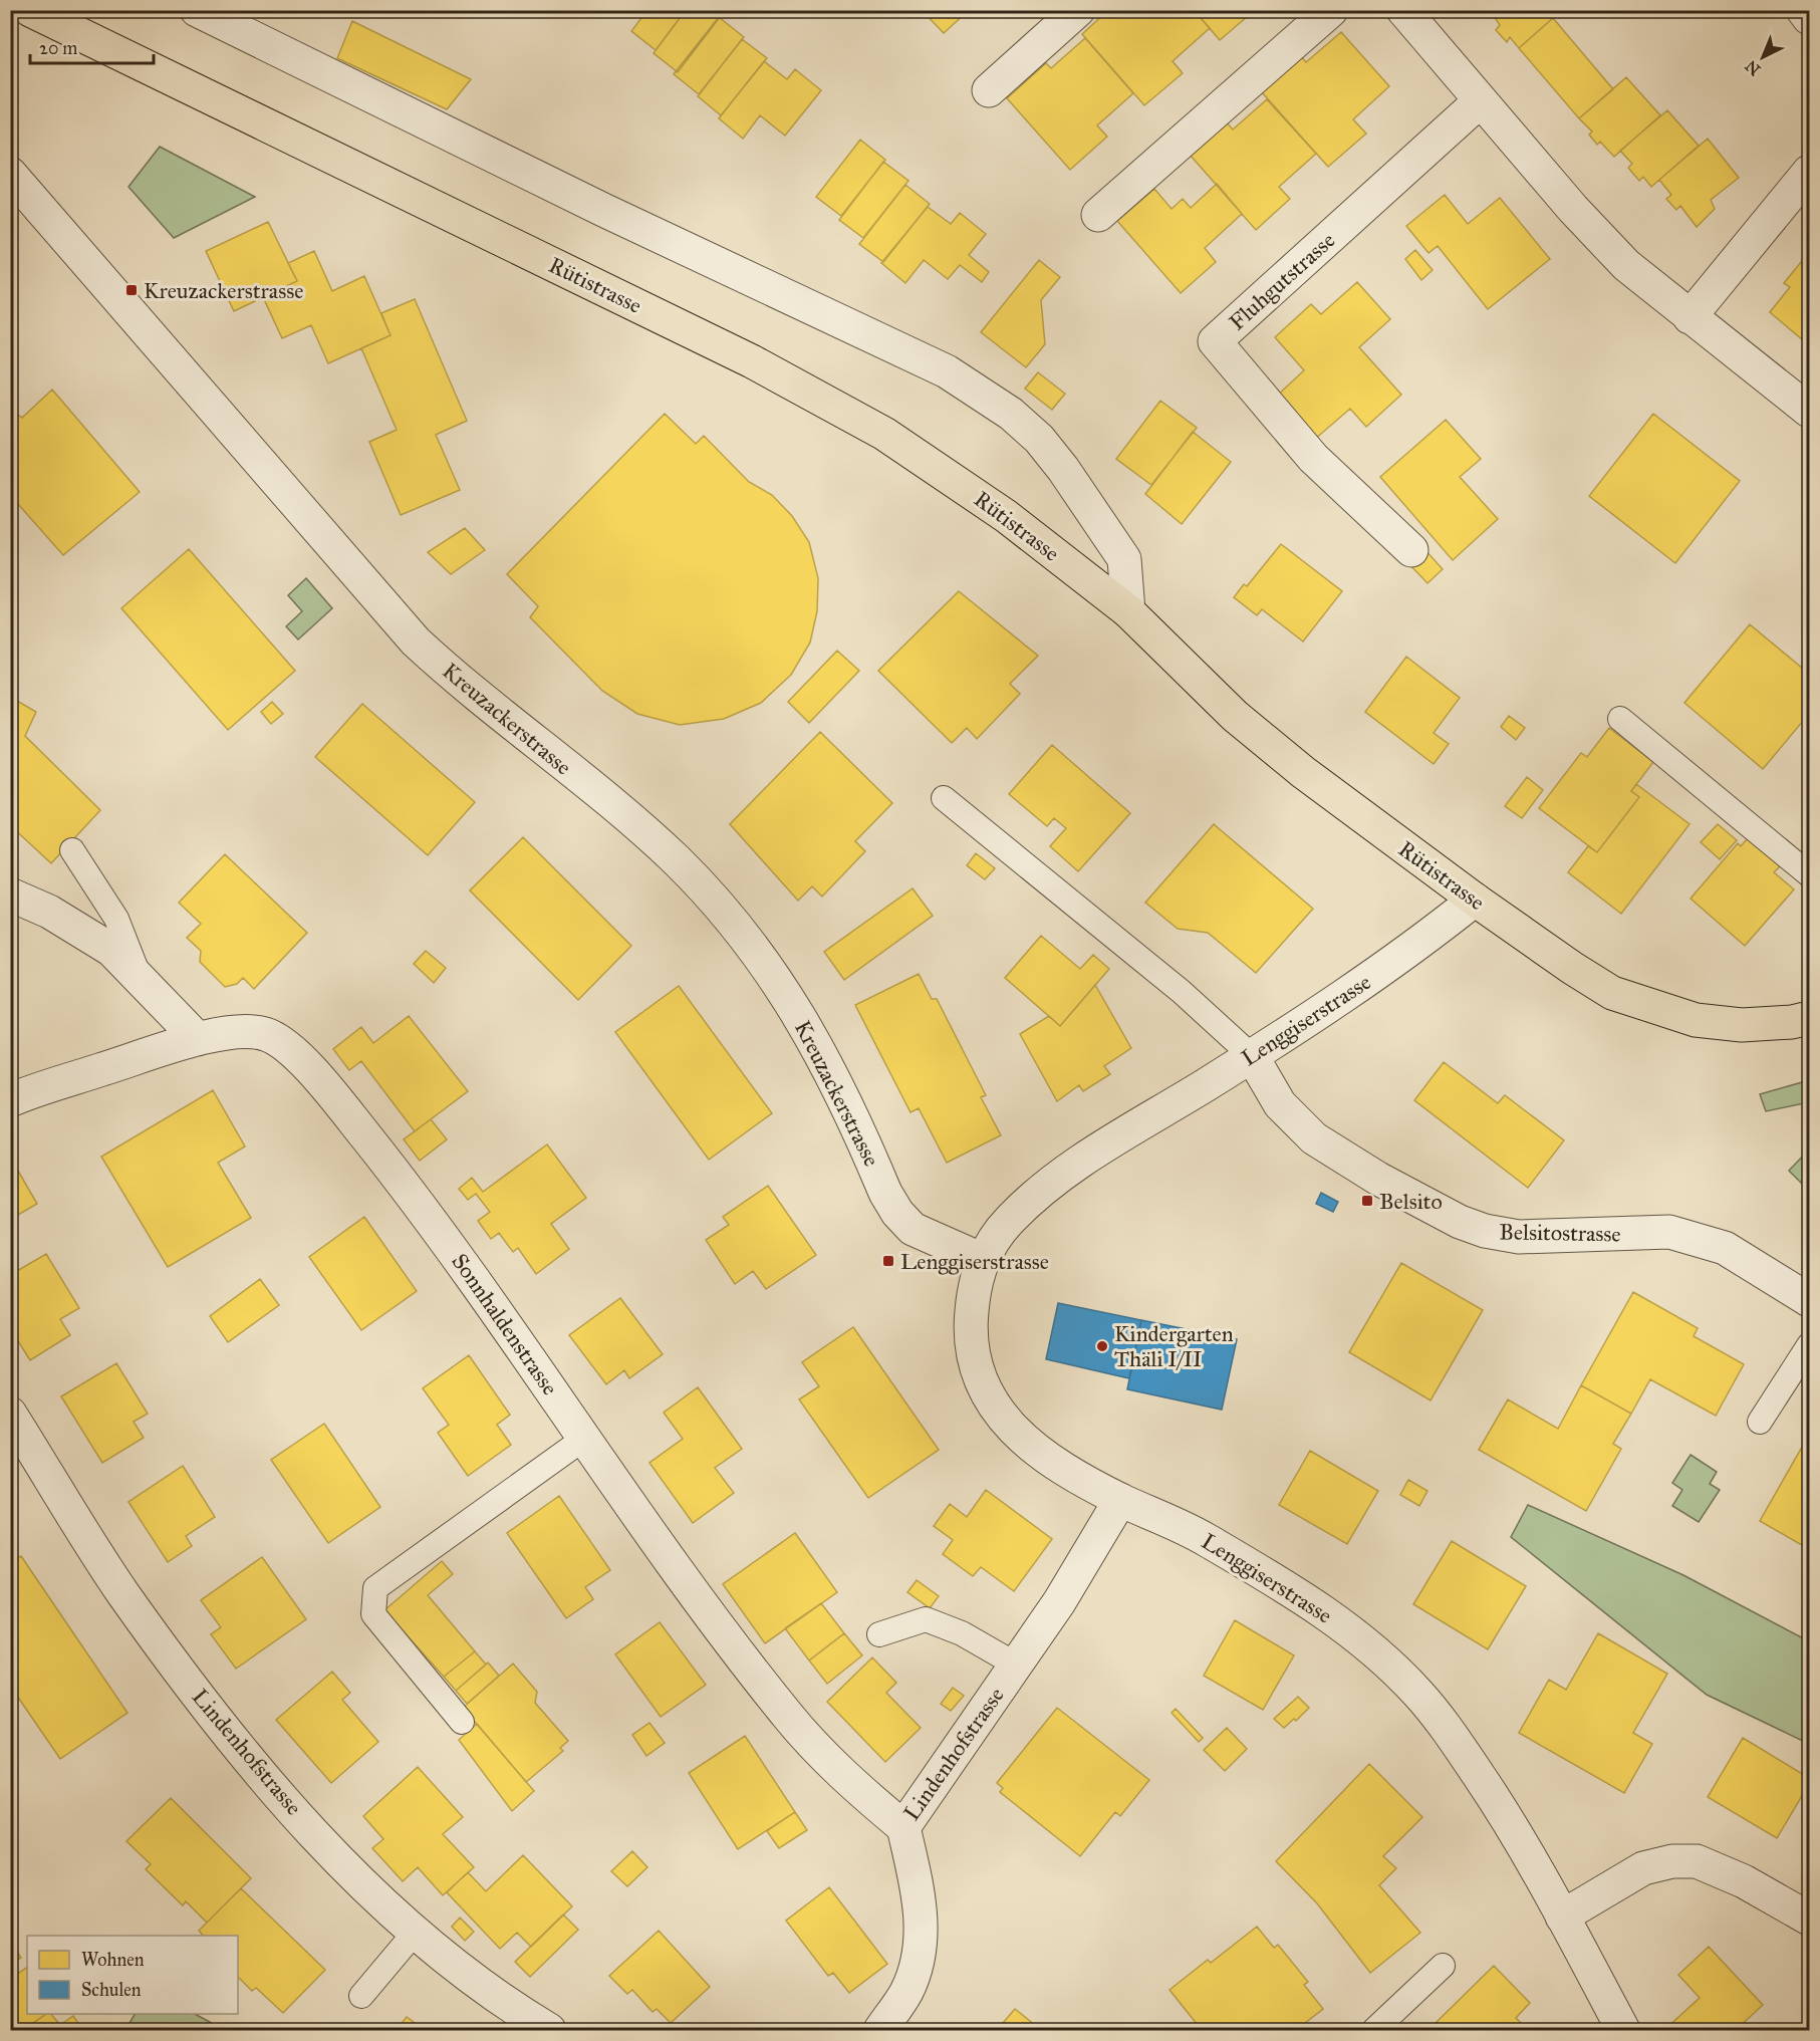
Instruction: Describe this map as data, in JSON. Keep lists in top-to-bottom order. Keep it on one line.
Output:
{"streets":{"main road":["Rütistrasse"],"street":["Fluhgutstrasse","Kreuzackerstrasse","Lenggiserstrasse","Belsitostrasse","Sonnhaldenstrasse","Lindenhofstrasse"]},"crossings":[["Rütistrasse","Lenggiserstrasse"],["Kreuzackerstrasse","Lenggiserstrasse"],["Lenggiserstrasse","Belsitostrasse"],["Lenggiserstrasse","Lindenhofstrasse"],["Sonnhaldenstrasse","Lindenhofstrasse"]],"places":{"transit":["Kreuzackerstrasse","Belsito","Lenggiserstrasse"],"other":["Kindergarten Thäli I/II"]},"legend":["Wohnen","Schulen"],"scale_bar":"20 m","north":"bottom left"}
